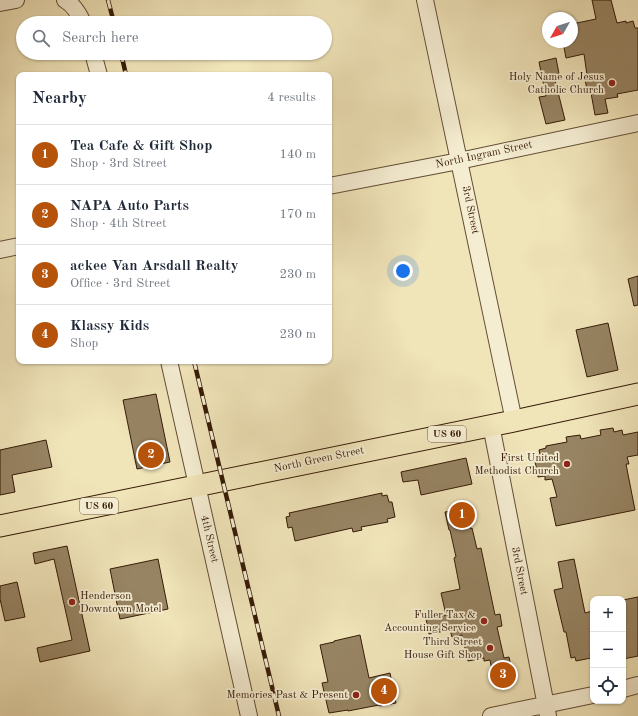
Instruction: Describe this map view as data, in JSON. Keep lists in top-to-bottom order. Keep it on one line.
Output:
{"streets":{"main road":["US 60","North Green Street"],"street":["North Ingram Street","3rd Street","4th Street"]},"crossings":[["North Ingram Street","3rd Street"],["3rd Street","North Green Street"],["North Green Street","4th Street"]],"places":["Holy Name of Jesus Catholic Church","First United Methodist Church","Henderson Downtown Motel","Fuller Tax & Accounting Service","Third Street House Gift Shop","Memories Past & Present"],"north":"bottom left","page":{"search":"Search here","heading":["Nearby","4 results"],"list":[{"mark":"1","name":"Tea Cafe & Gift Shop","note":"Shop · 3rd Street","value":"140 m"},{"mark":"2","name":"NAPA Auto Parts","note":"Shop · 4th Street","value":"170 m"},{"mark":"3","name":"ackee Van Arsdall Realty","note":"Office · 3rd Street","value":"230 m"},{"mark":"4","name":"Klassy Kids","note":"Shop","value":"230 m"}],"pins":["2","1","3","4"],"map_buttons":["+","−"]}}
